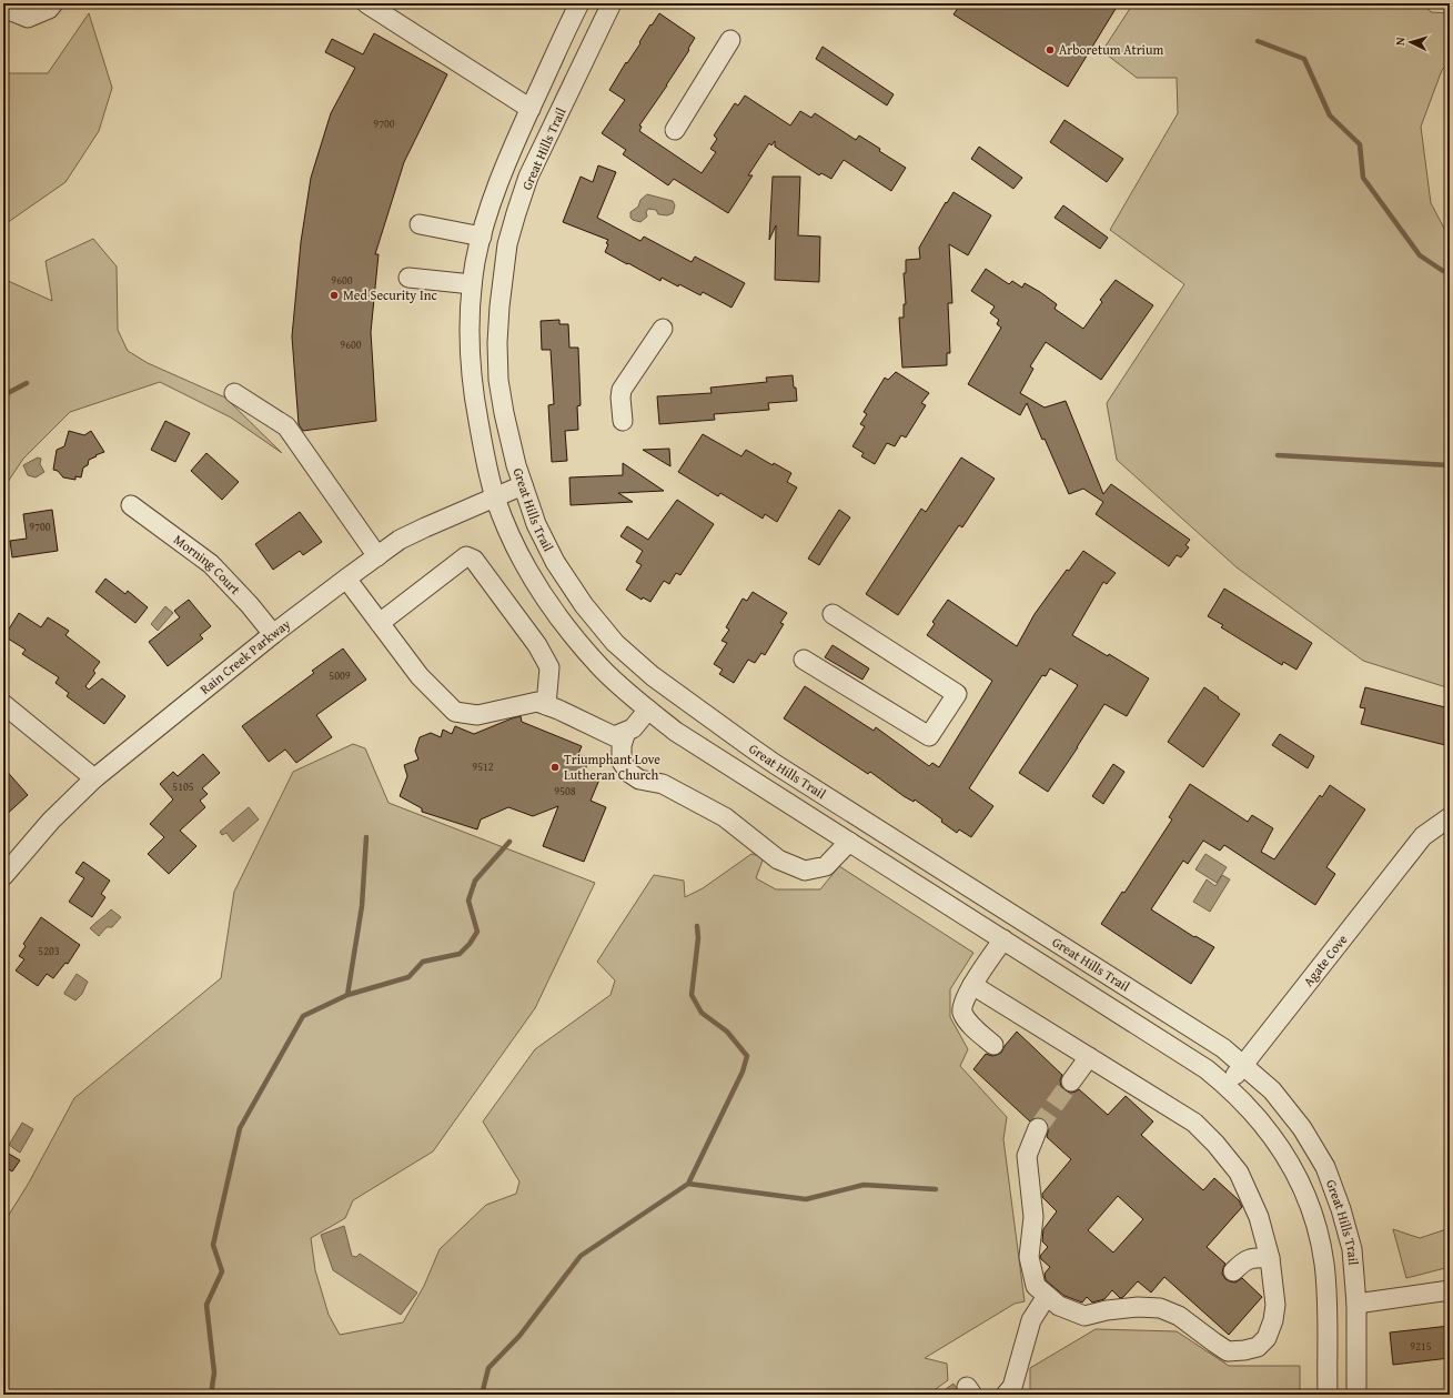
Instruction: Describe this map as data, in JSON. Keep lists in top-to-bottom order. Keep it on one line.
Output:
{"streets":{"street":["Great Hills Trail","Morning Court","Rain Creek Parkway","Agate Cove"]},"crossings":[["Great Hills Trail","Rain Creek Parkway"],["Great Hills Trail","Agate Cove"],["Morning Court","Rain Creek Parkway"]],"places":["Arboretum Atrium","Med Security Inc","Triumphant Love Lutheran Church"],"house_numbers":["9700","9600","9600","9700","5009","9512","5105","9508","5203","9215"],"north":"left"}
